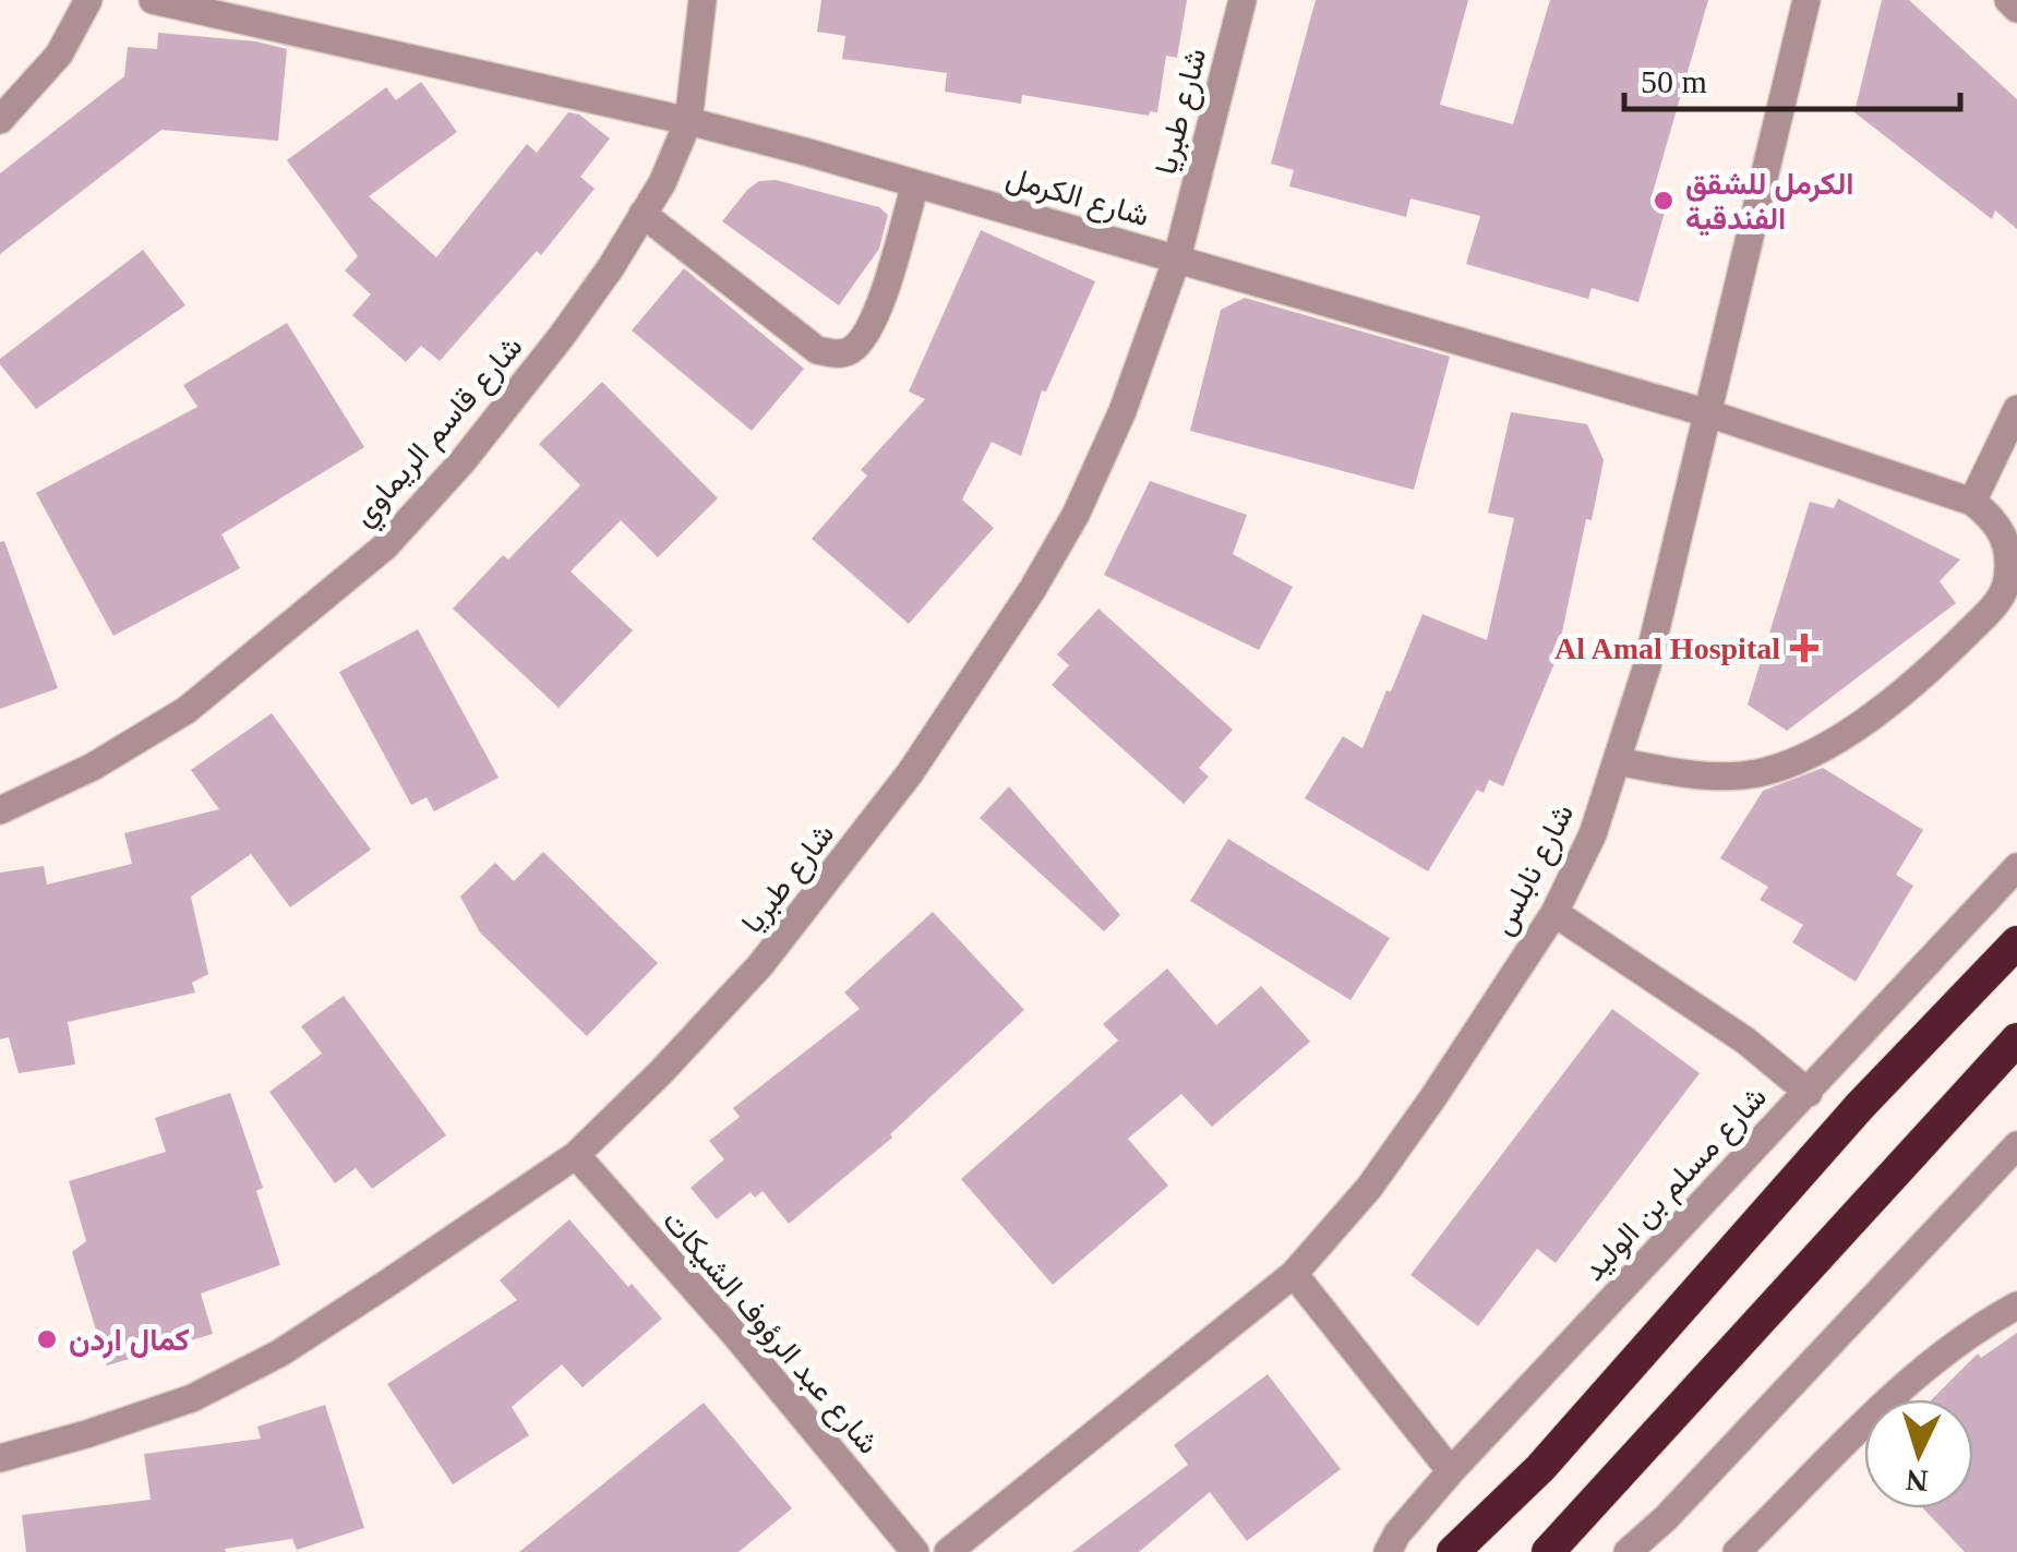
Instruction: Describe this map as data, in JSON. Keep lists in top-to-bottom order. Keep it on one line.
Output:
{"streets":{"street":["شارع طبريا","شارع الكرمل","شارع قاسم الريماوي","شارع نابلس","شارع مسلم بن الوليد","شارع عبد الرؤوف الشيكات"]},"crossings":[["شارع طبريا","شارع الكرمل"],["شارع طبريا","شارع عبد الرؤوف الشيكات"],["شارع الكرمل","شارع قاسم الريماوي"],["شارع الكرمل","شارع نابلس"]],"places":{"other":["الكرمل للشقق الفندقية","كمال اردن"],"health":["Al Amal Hospital"]},"scale_bar":"50 m","north":"bottom"}
